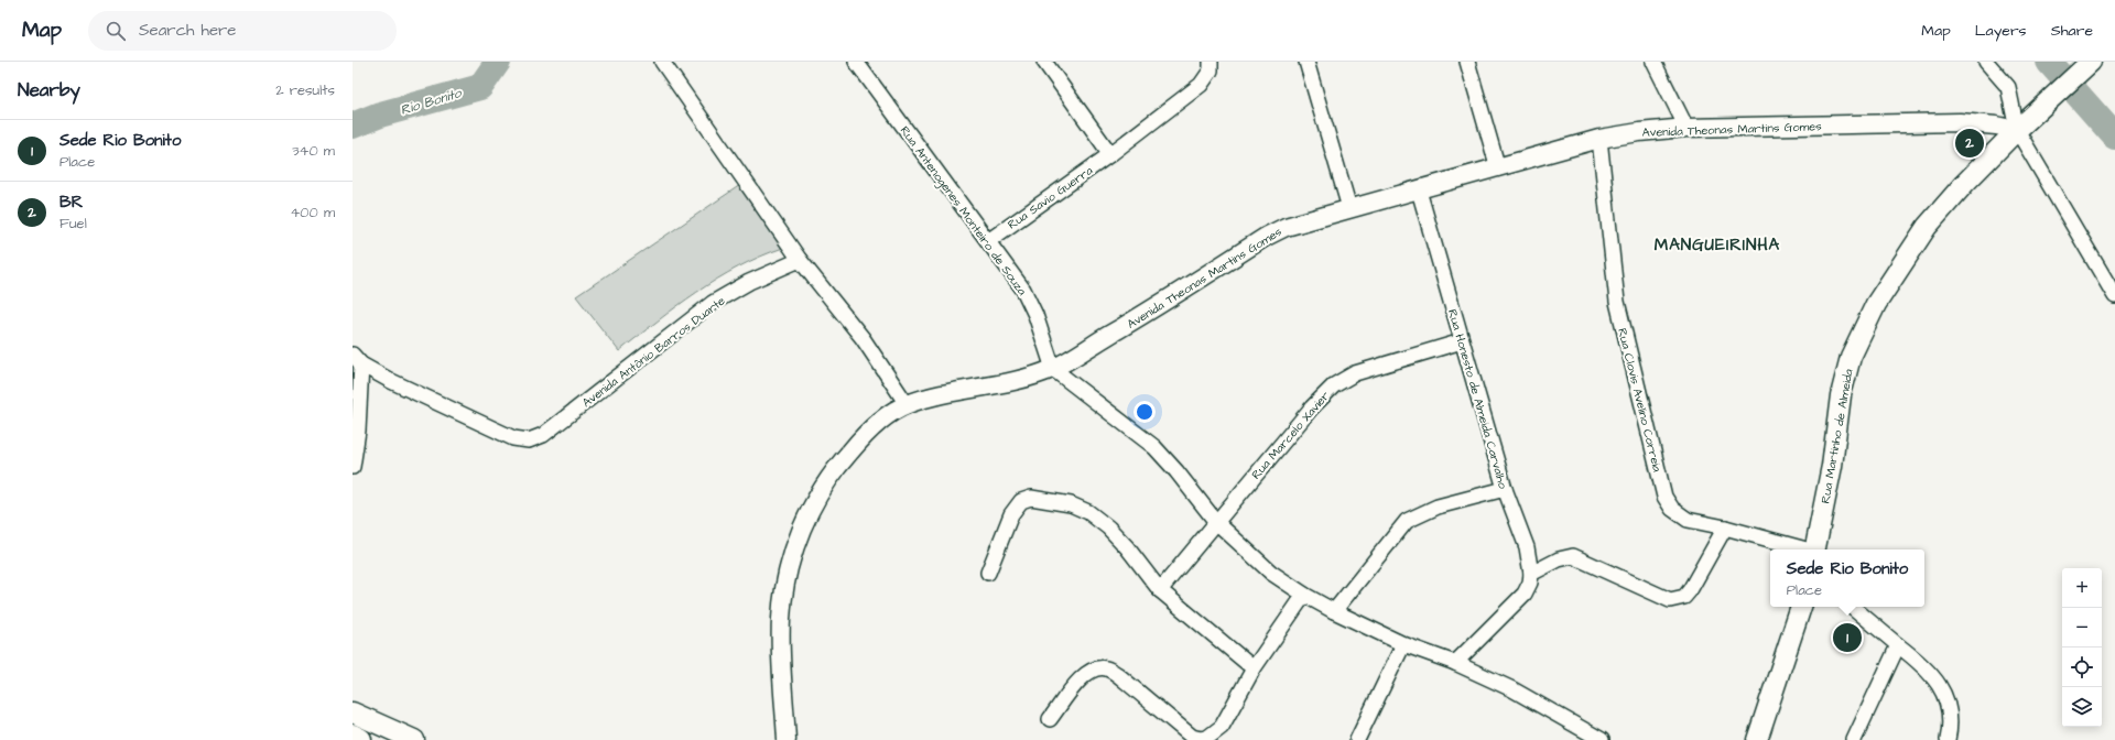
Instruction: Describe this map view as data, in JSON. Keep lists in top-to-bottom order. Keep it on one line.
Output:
{"streets":{"main road":["Rua Martinho de Almeida"],"street":["Avenida Theonas Martins Gomes","Rua Savio Guerra","Rua Antenogenes Monteiro de Souza","Avenida Antônio Barros Duarte","Rua Honesto de Almeida Carvalho","Rua Clovis Avelino Correia","Rua Marcelo Xavier"]},"crossings":[["Avenida Theonas Martins Gomes","Rua Antenogenes Monteiro de Souza"],["Avenida Theonas Martins Gomes","Rua Honesto de Almeida Carvalho"],["Avenida Theonas Martins Gomes","Rua Clovis Avelino Correia"],["Avenida Theonas Martins Gomes","Rua Martinho de Almeida"],["Rua Savio Guerra","Rua Antenogenes Monteiro de Souza"],["Rua Honesto de Almeida Carvalho","Rua Marcelo Xavier"]],"districts":["MANGUEIRINHA"],"water":["Rio Bonito"],"page":{"header":"Map","search":"Search here","nav":["Map","Layers","Share"],"heading":["Nearby","2 results"],"list":[{"mark":"1","name":"Sede Rio Bonito","note":"Place","value":"340 m"},{"mark":"2","name":"BR","note":"Fuel","value":"400 m"}],"pins":["2","1"],"popup":["Sede Rio Bonito","Place"],"map_buttons":["+","−"]}}
